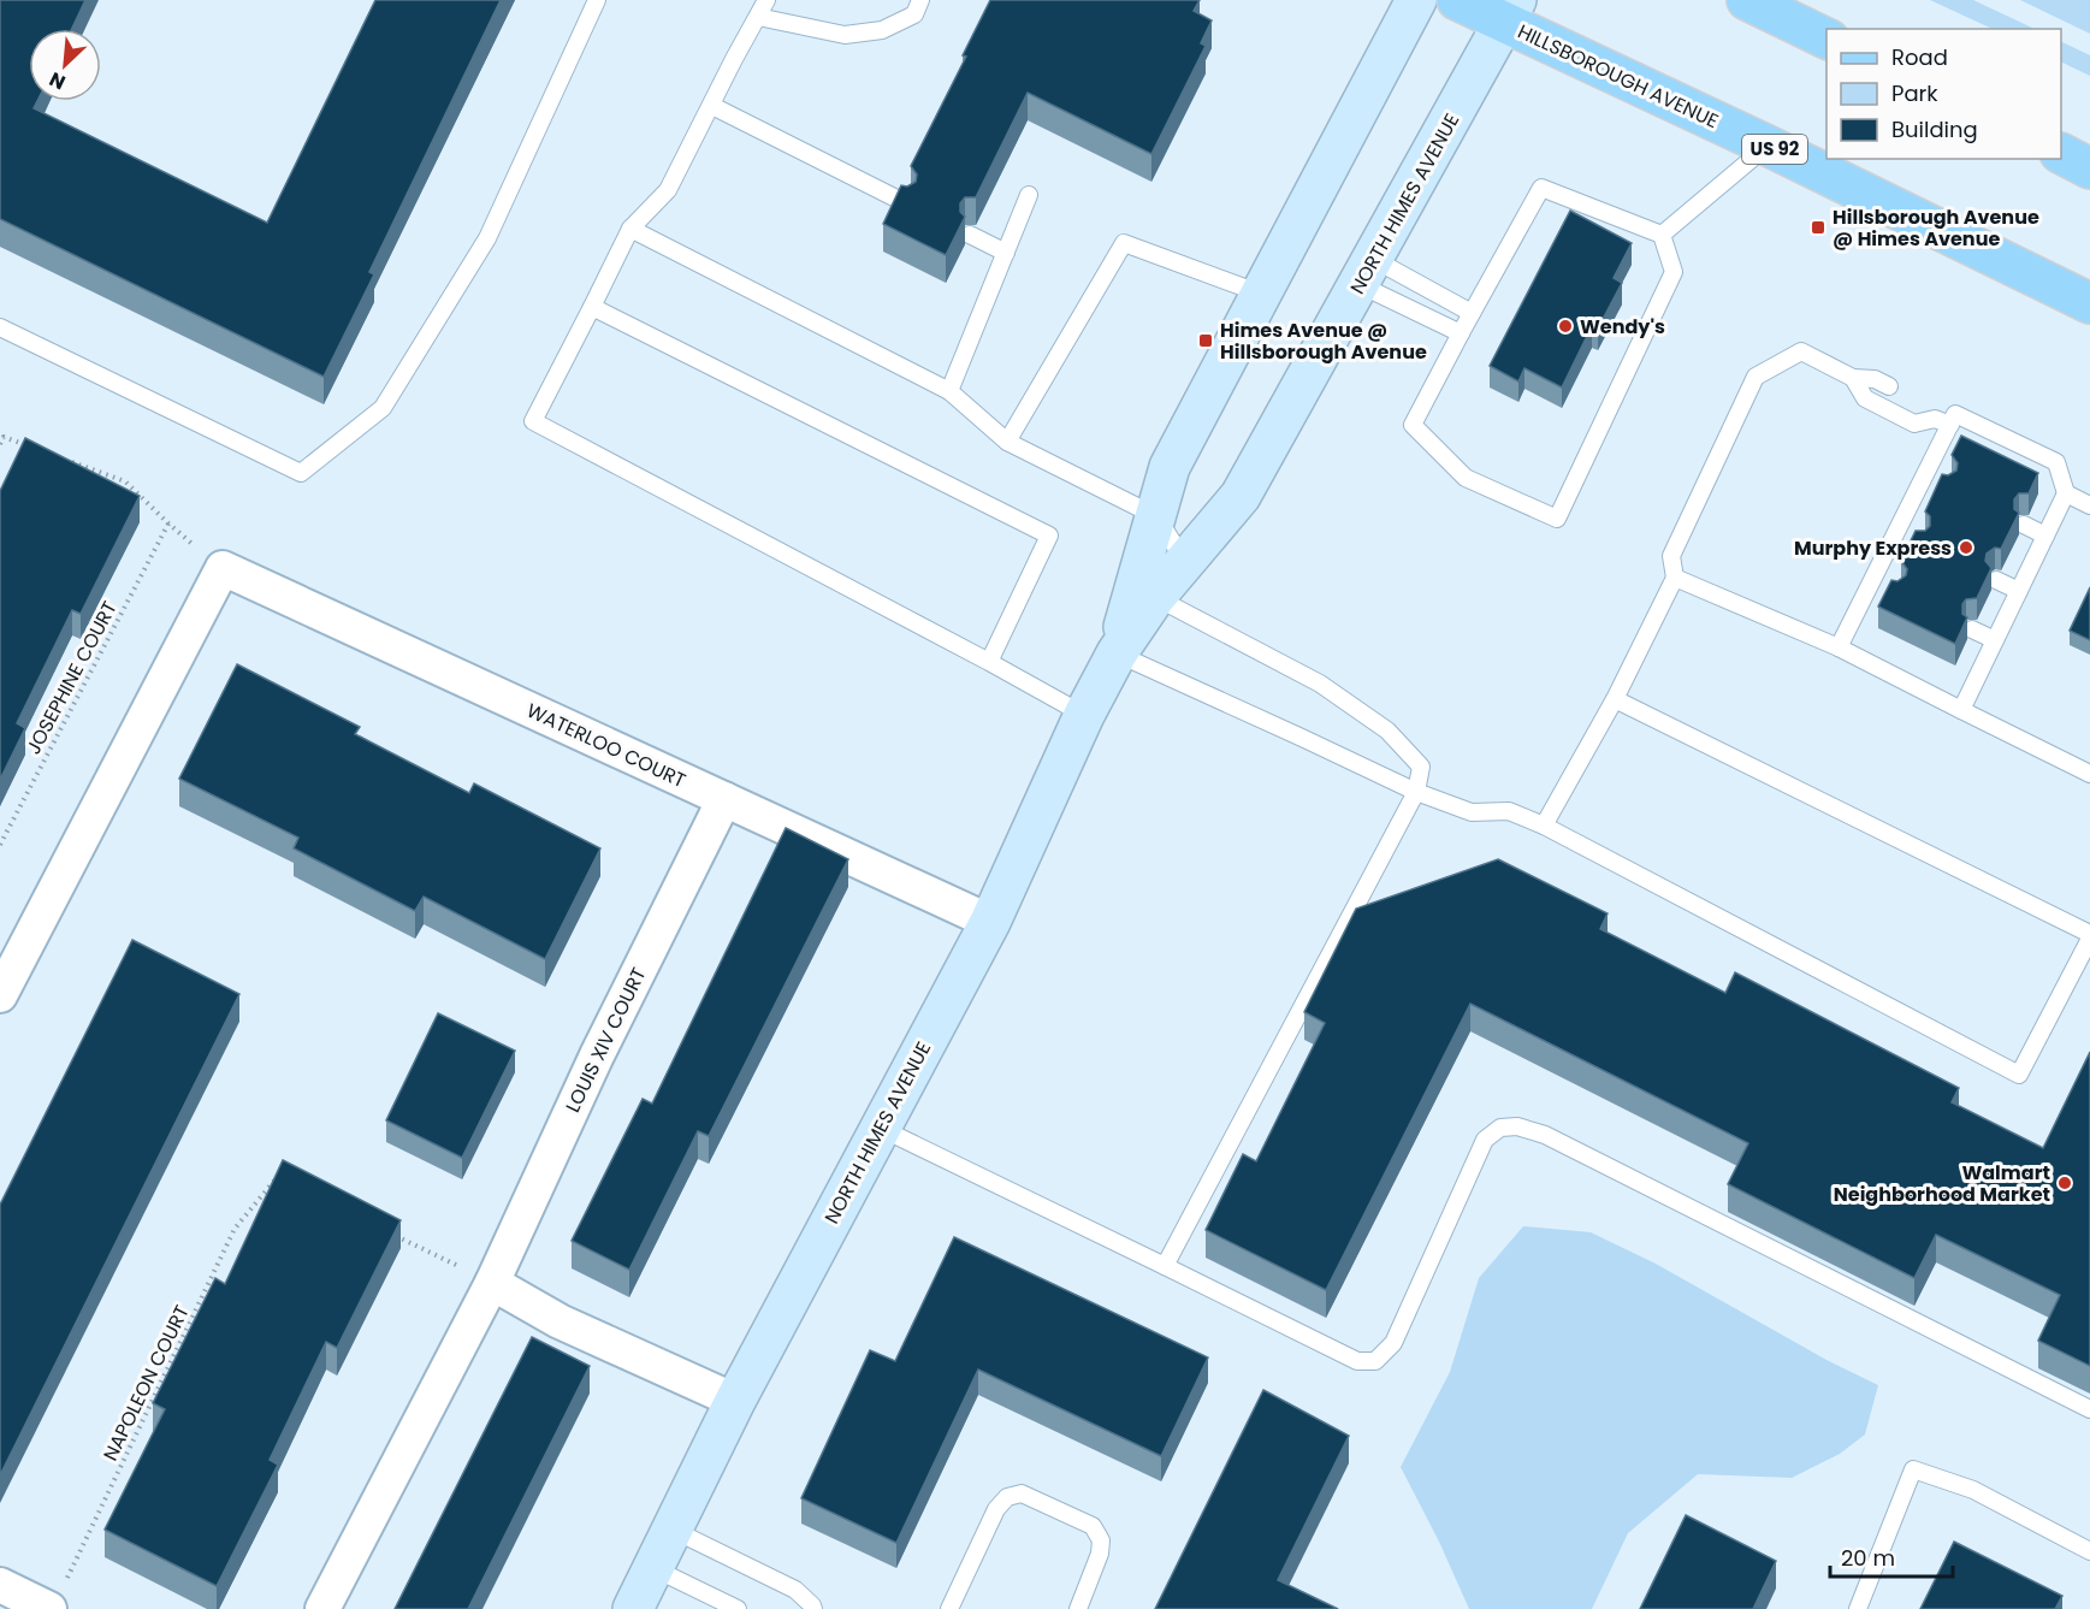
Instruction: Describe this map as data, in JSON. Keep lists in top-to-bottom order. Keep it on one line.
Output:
{"streets":{"main road":["HILLSBOROUGH AVENUE","US 92"],"street":["NORTH HIMES AVENUE","WATERLOO COURT","LOUIS XIV COURT"],"path":["JOSEPHINE COURT","NAPOLEON COURT"]},"crossings":[["HILLSBOROUGH AVENUE","NORTH HIMES AVENUE"],["NORTH HIMES AVENUE","WATERLOO COURT"],["WATERLOO COURT","LOUIS XIV COURT"]],"places":{"transit":["Hillsborough Avenue @ Himes Avenue","Himes Avenue @ Hillsborough Avenue"],"other":["Wendy's","Murphy Express","Walmart Neighborhood Market"]},"legend":["Road","Park","Building"],"scale_bar":"20 m","north":"bottom left"}
